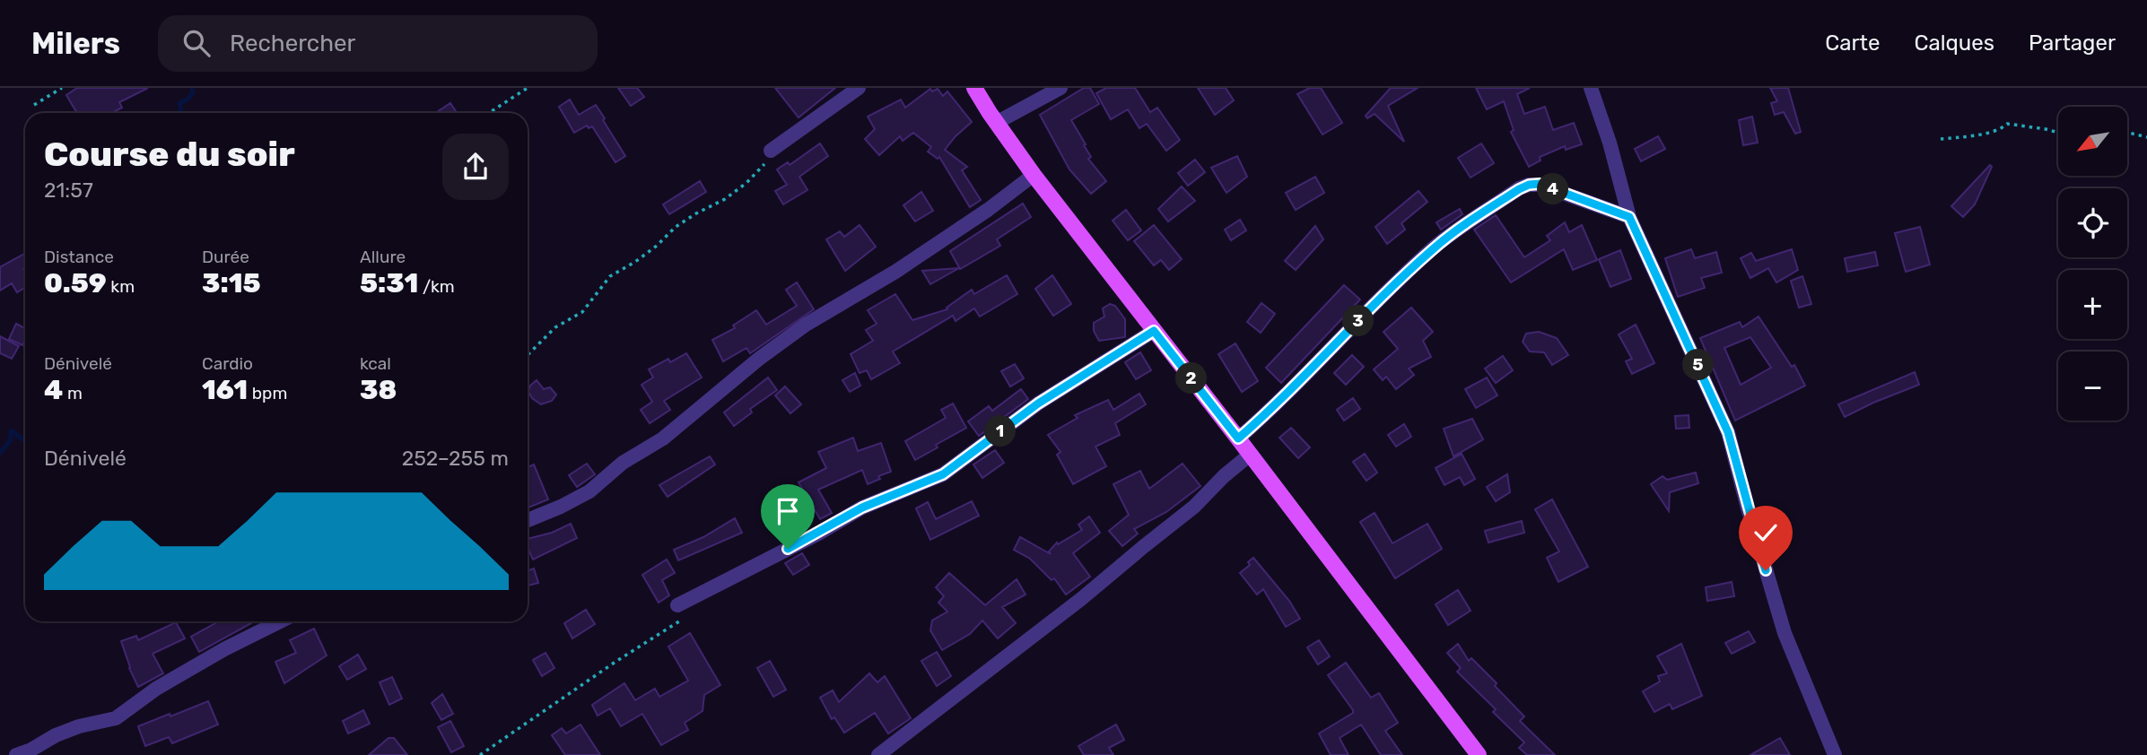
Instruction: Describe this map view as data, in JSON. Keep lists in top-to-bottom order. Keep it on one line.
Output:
{"north":"bottom left","page":{"header":"Milers","search":"Rechercher","nav":["Carte","Calques","Partager"],"map_buttons":["+","−"],"heading":["Course du soir","21:57"],"pins":["4","3","5","2","1"],"stats":[["Distance","0.59 km"],["Durée","3:15"],["Allure","5:31 /km"],["Dénivelé","4 m"],["Cardio","161 bpm"],["kcal","38"]],"chart":["Dénivelé","252–255 m"]}}
